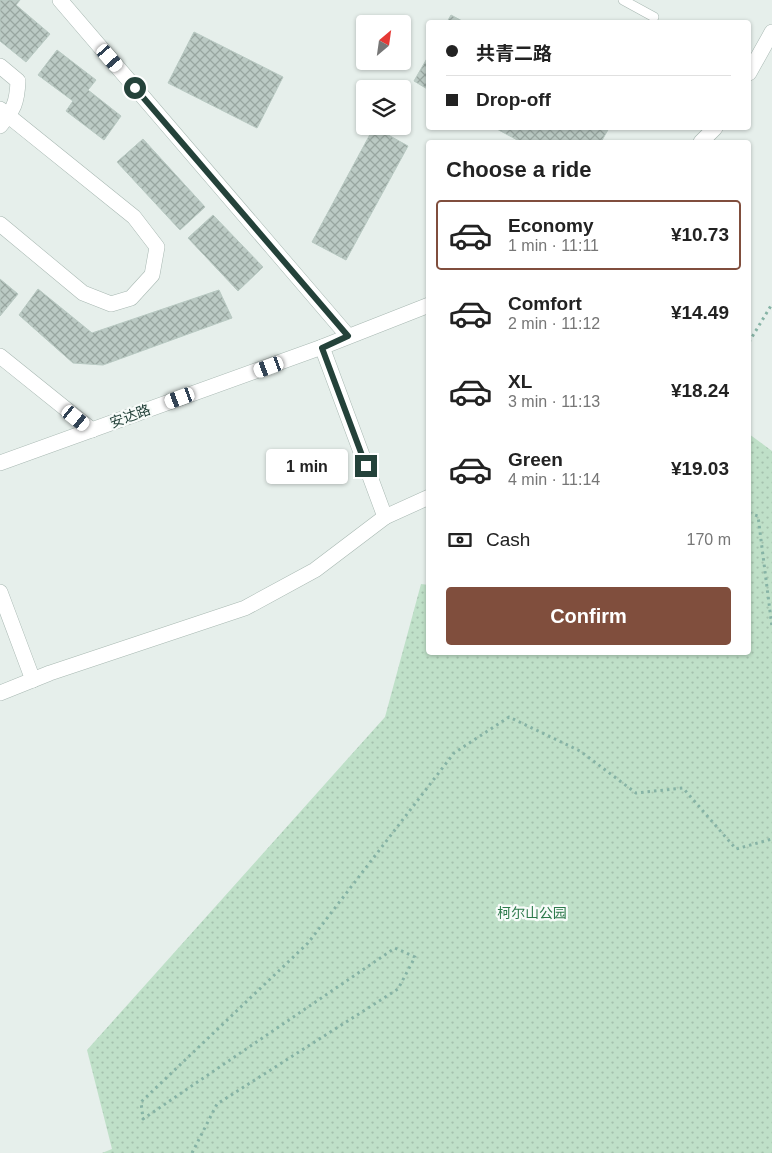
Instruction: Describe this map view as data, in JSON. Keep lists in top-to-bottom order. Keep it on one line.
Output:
{"streets":{"street":["安达路"]},"parks":["柯尔山公园"],"north":"top right","page":{"banner":["共青二路","Drop-off"],"heading":"Choose a ride","list":[{"name":"Economy","note":"1 min · 11:11","value":"¥10.73"},{"name":"Comfort","note":"2 min · 11:12","value":"¥14.49"},{"name":"XL","note":"3 min · 11:13","value":"¥18.24"},{"name":"Green","note":"4 min · 11:14","value":"¥19.03"}],"bubble":"1 min","pay":["Cash","170 m"],"buttons":"Confirm"}}
